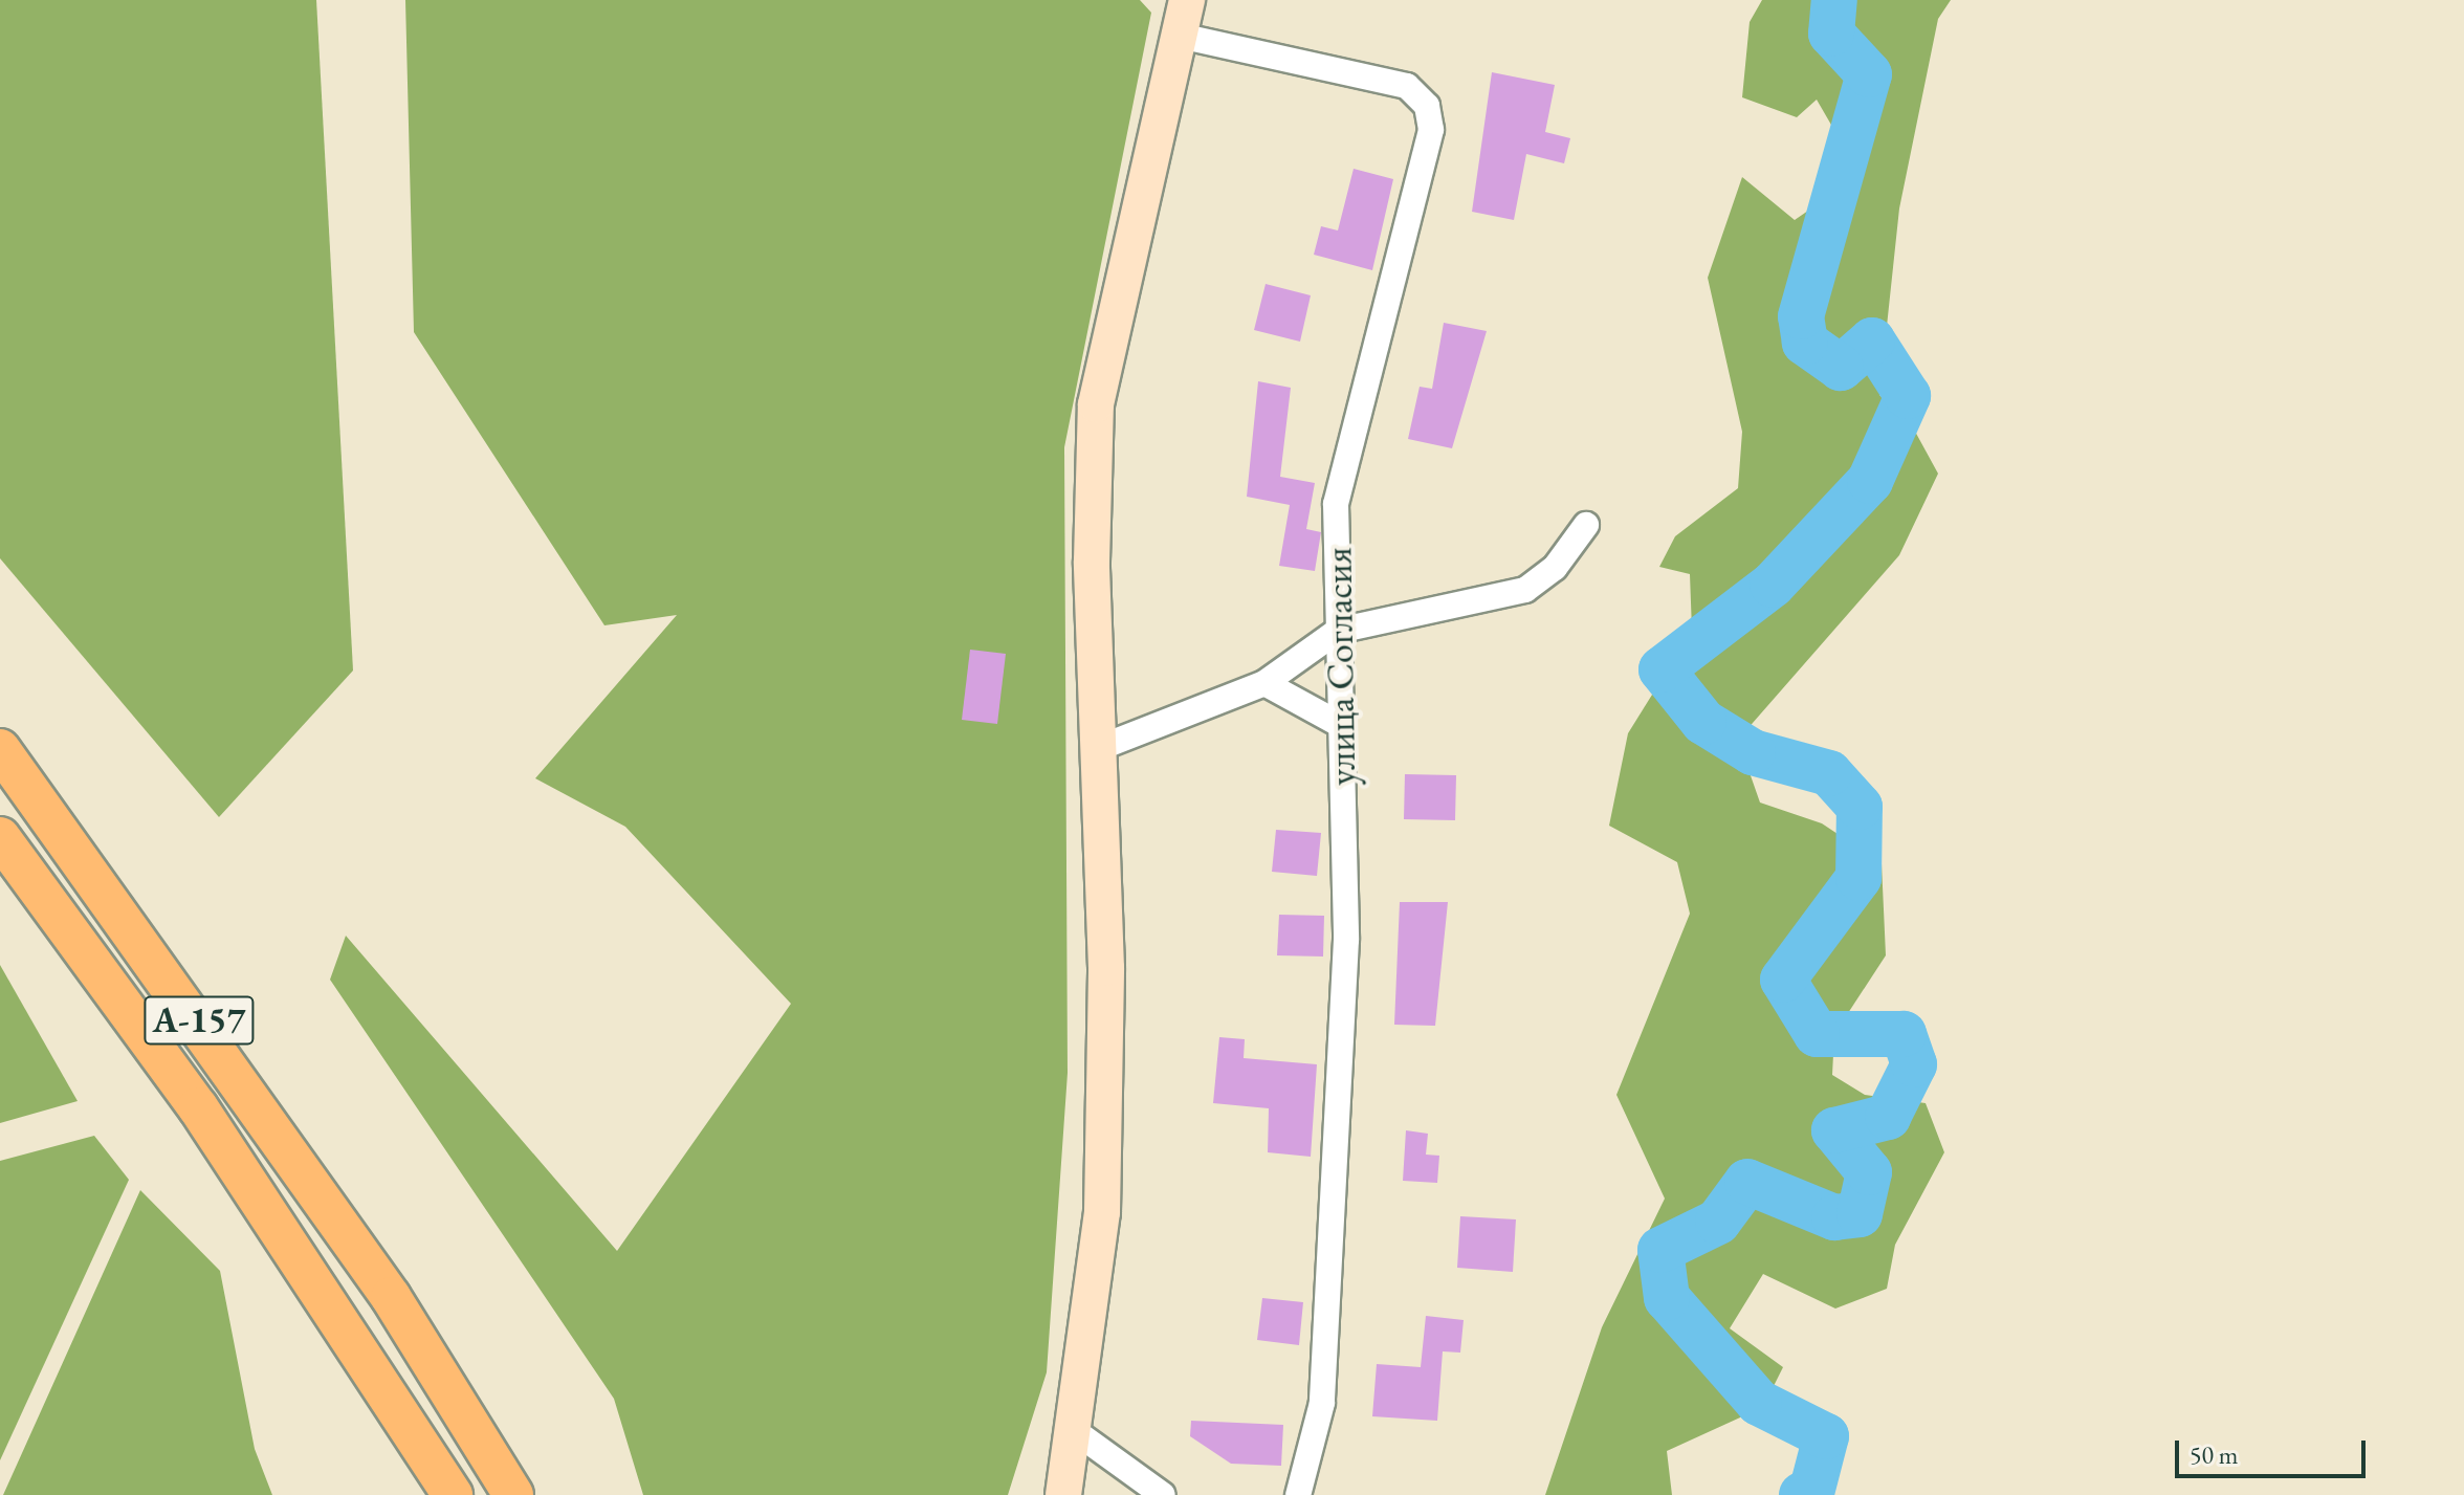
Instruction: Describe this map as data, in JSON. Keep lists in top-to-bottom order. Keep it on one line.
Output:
{"streets":{"main road":["А-157"],"street":["улица Согласия"]},"scale_bar":"50 m"}
